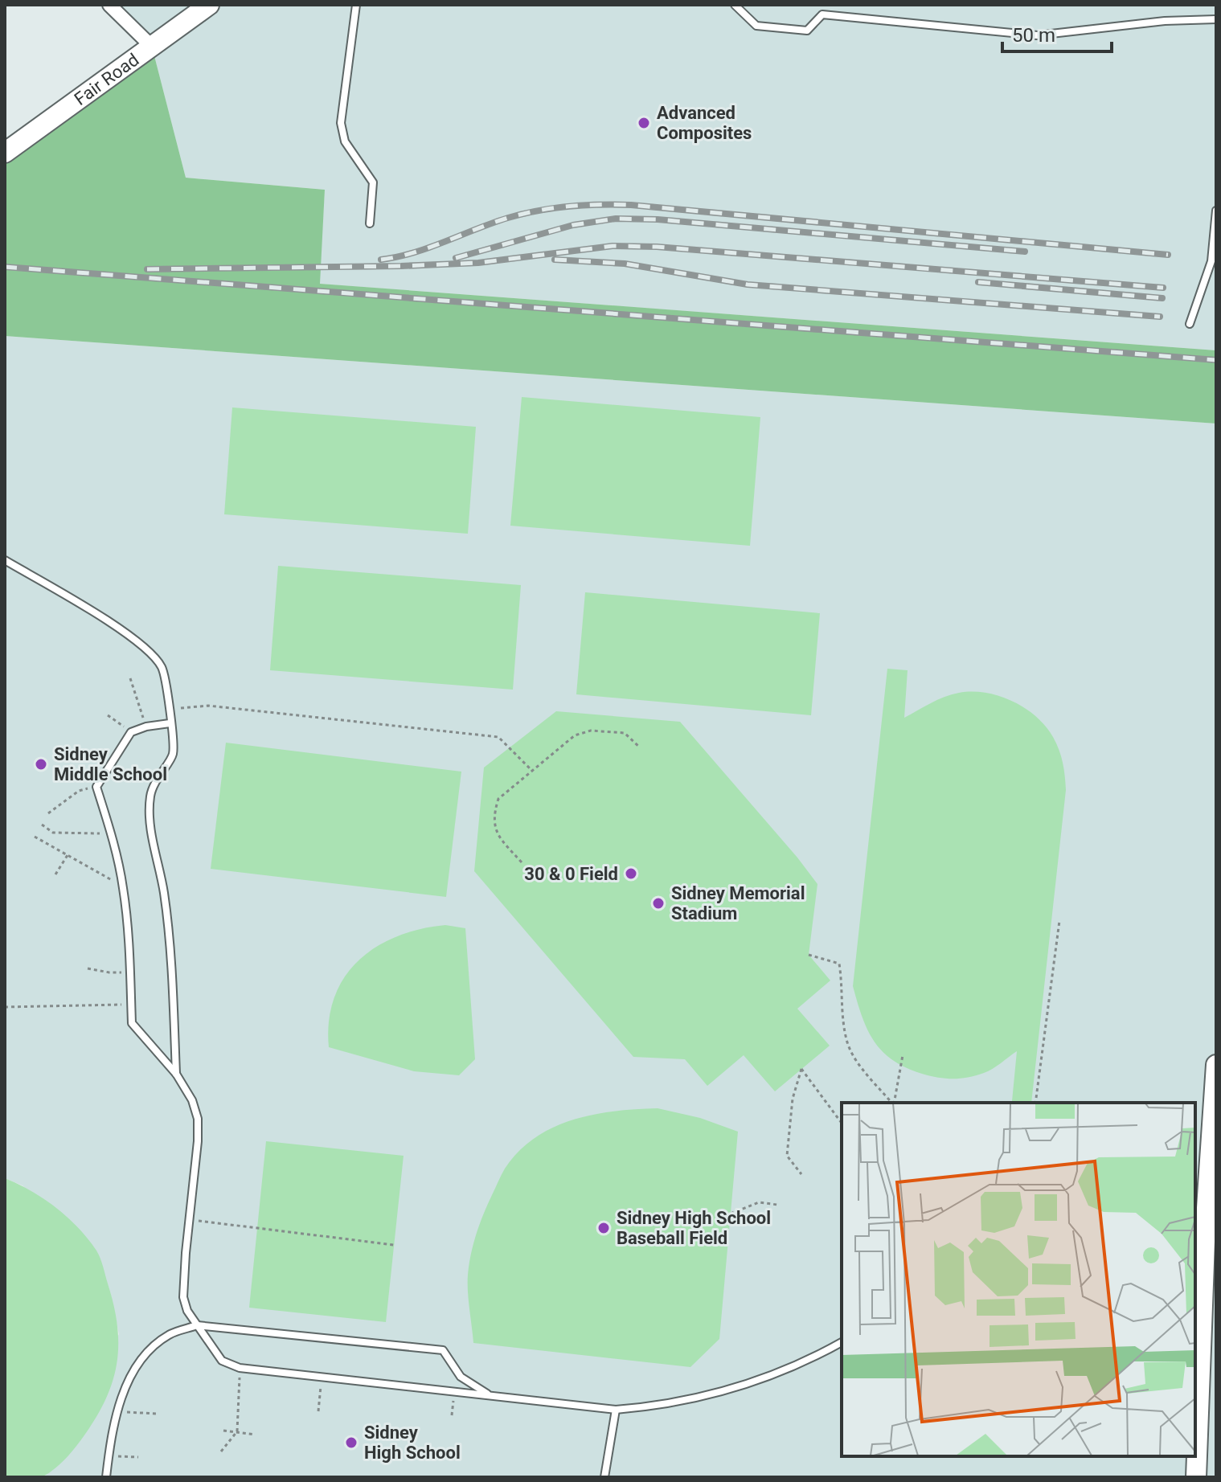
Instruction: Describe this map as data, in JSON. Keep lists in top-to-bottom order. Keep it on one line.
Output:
{"streets":{"street":["Fair Road"]},"places":["Advanced Composites","Sidney Middle School","30 & 0 Field","Sidney Memorial Stadium","Sidney High School Baseball Field","Sidney High School"],"scale_bar":"50 m"}
